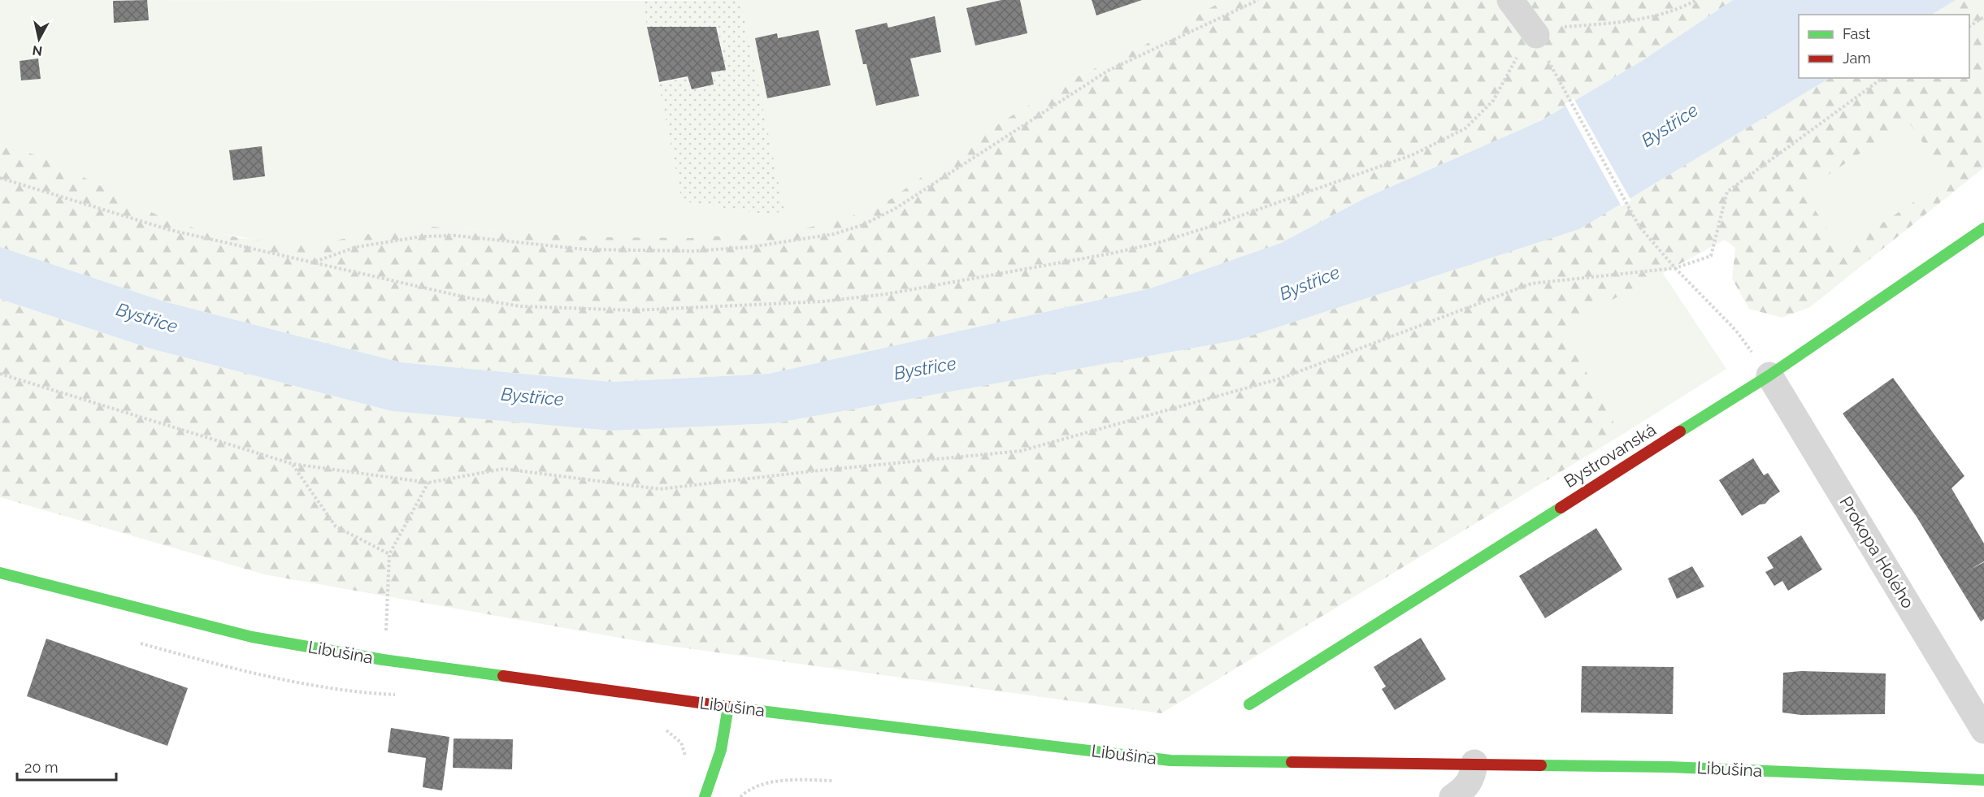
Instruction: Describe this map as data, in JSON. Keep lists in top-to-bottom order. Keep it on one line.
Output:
{"streets":{"street":["Bystrovanská","Prokopa Holého","Libušina"]},"crossings":[["Bystrovanská","Prokopa Holého"]],"water":["Bystřice"],"legend":["Fast","Jam"],"scale_bar":"20 m","north":"bottom"}
